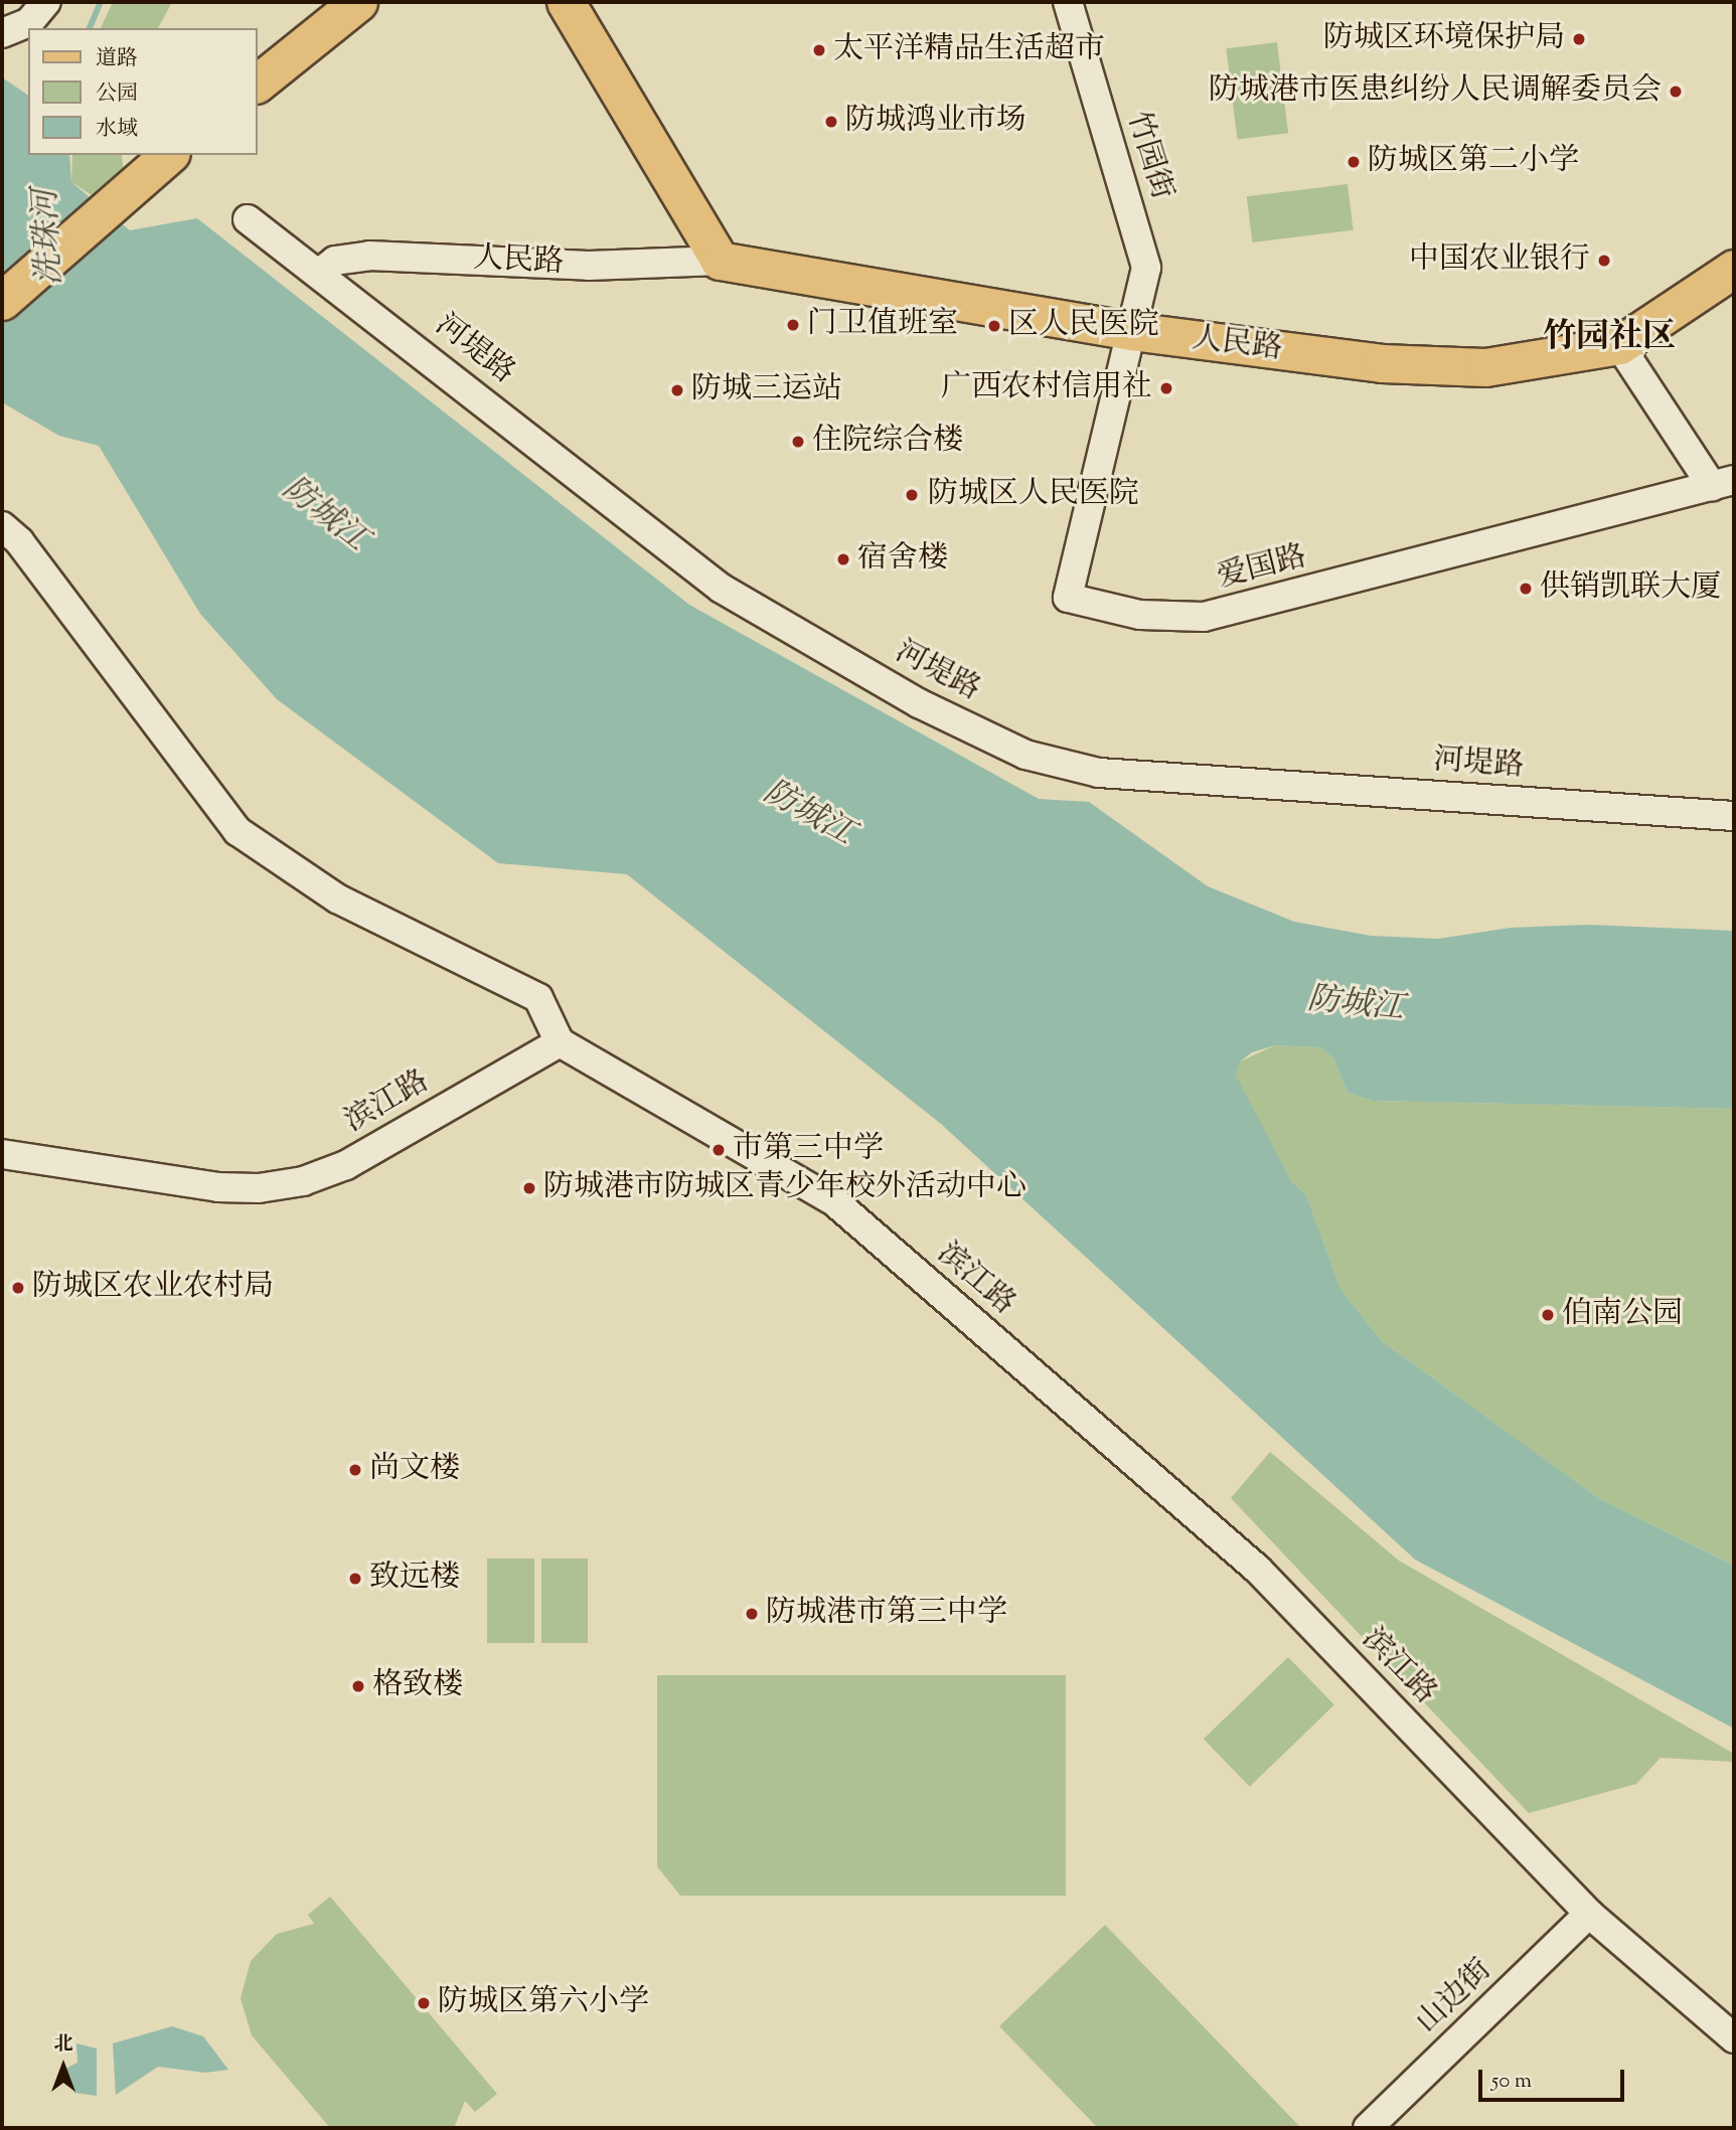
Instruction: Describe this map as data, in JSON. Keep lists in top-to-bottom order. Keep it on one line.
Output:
{"streets":{"main road":["人民路"],"street":["竹园街","河堤路","爱国路","滨江路","山边街"]},"crossings":[["竹园街","人民路"],["竹园街","爱国路"],["人民路","河堤路"],["人民路","爱国路"],["滨江路","山边街"]],"districts":["竹园社区"],"water":["洗珠河","防城江"],"places":["防城区环境保护局","太平洋精品生活超市","防城港市医患纠纷人民调解委员会","防城鸿业市场","防城区第二小学","中国农业银行","门卫值班室","区人民医院","广西农村信用社","防城三运站","住院综合楼","防城区人民医院","宿舍楼","供销凯联大厦","巿第三中学","防城港市防城区青少年校外活动中心","防城区农业农村局","伯南公园","尚文楼","致远楼","防城港市第三中学","格致楼","防城区第六小学"],"legend":["道路","公园","水域"],"scale_bar":"50 m","north":"top"}
